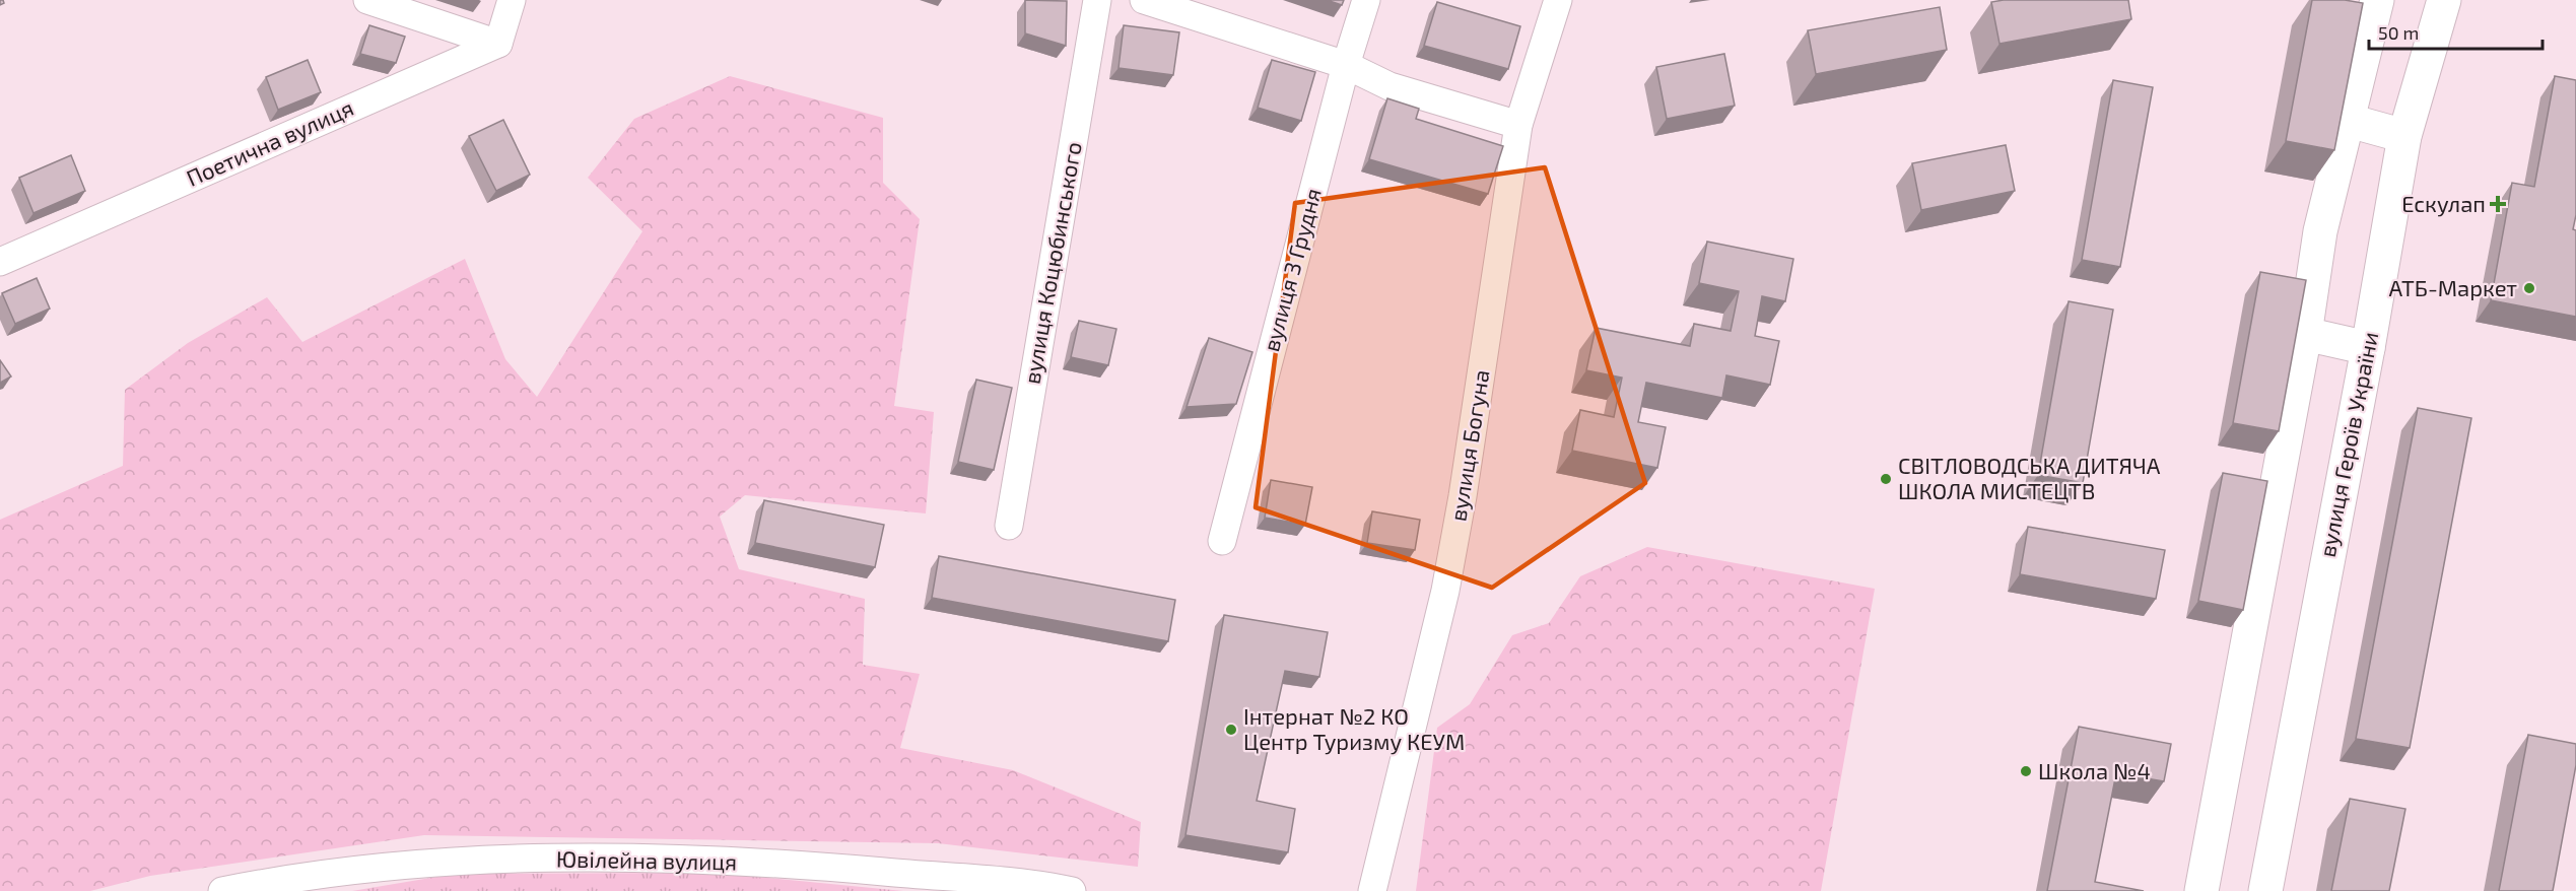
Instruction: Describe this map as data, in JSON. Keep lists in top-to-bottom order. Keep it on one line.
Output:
{"streets":{"main road":["вулиця Героїв України"],"street":["Поетична вулиця","вулиця Коцюбинського","вулиця 3 Грудня","вулиця Богуна","Ювілейна вулиця"]},"places":{"health":["Ескулап"],"other":["АТБ-Маркет","СВІТЛОВОДСЬКА ДИТЯЧА ШКОЛА МИСТЕЦТВ","Інтернат №2 КО Центр Туризму КЕУМ","Школа №4"]},"scale_bar":"50 m"}
